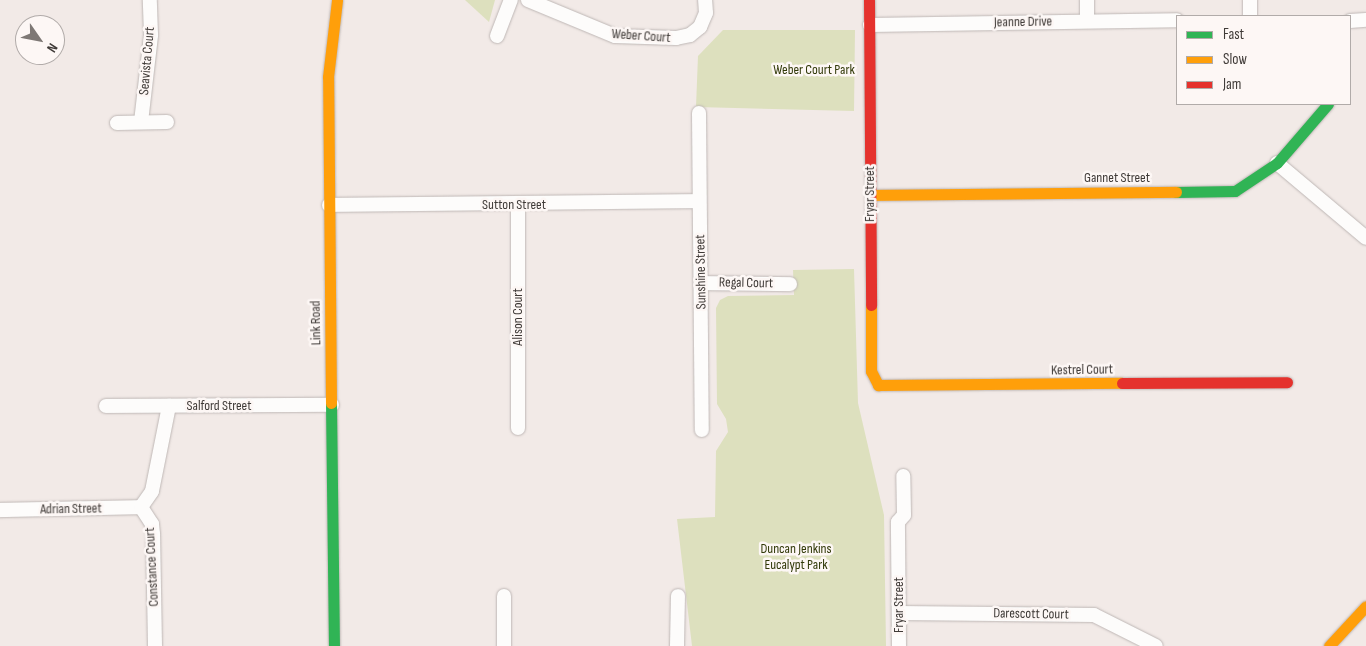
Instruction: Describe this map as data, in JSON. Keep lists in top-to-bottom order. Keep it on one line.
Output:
{"streets":{"street":["Jeanne Drive","Weber Court","Seavista Court","Gannet Street","Fryar Street","Sutton Street","Sunshine Street","Regal Court","Alison Court","Link Road","Kestrel Court","Salford Street","Adrian Street","Constance Court","Darescott Court"]},"crossings":[["Jeanne Drive","Fryar Street"],["Gannet Street","Fryar Street"],["Fryar Street","Kestrel Court"],["Fryar Street","Darescott Court"],["Sutton Street","Sunshine Street"],["Sutton Street","Alison Court"],["Sutton Street","Link Road"],["Sunshine Street","Regal Court"],["Link Road","Salford Street"],["Adrian Street","Constance Court"]],"parks":["Weber Court Park","Duncan Jenkins Eucalypt Park"],"legend":["Fast","Slow","Jam"],"north":"bottom right"}
